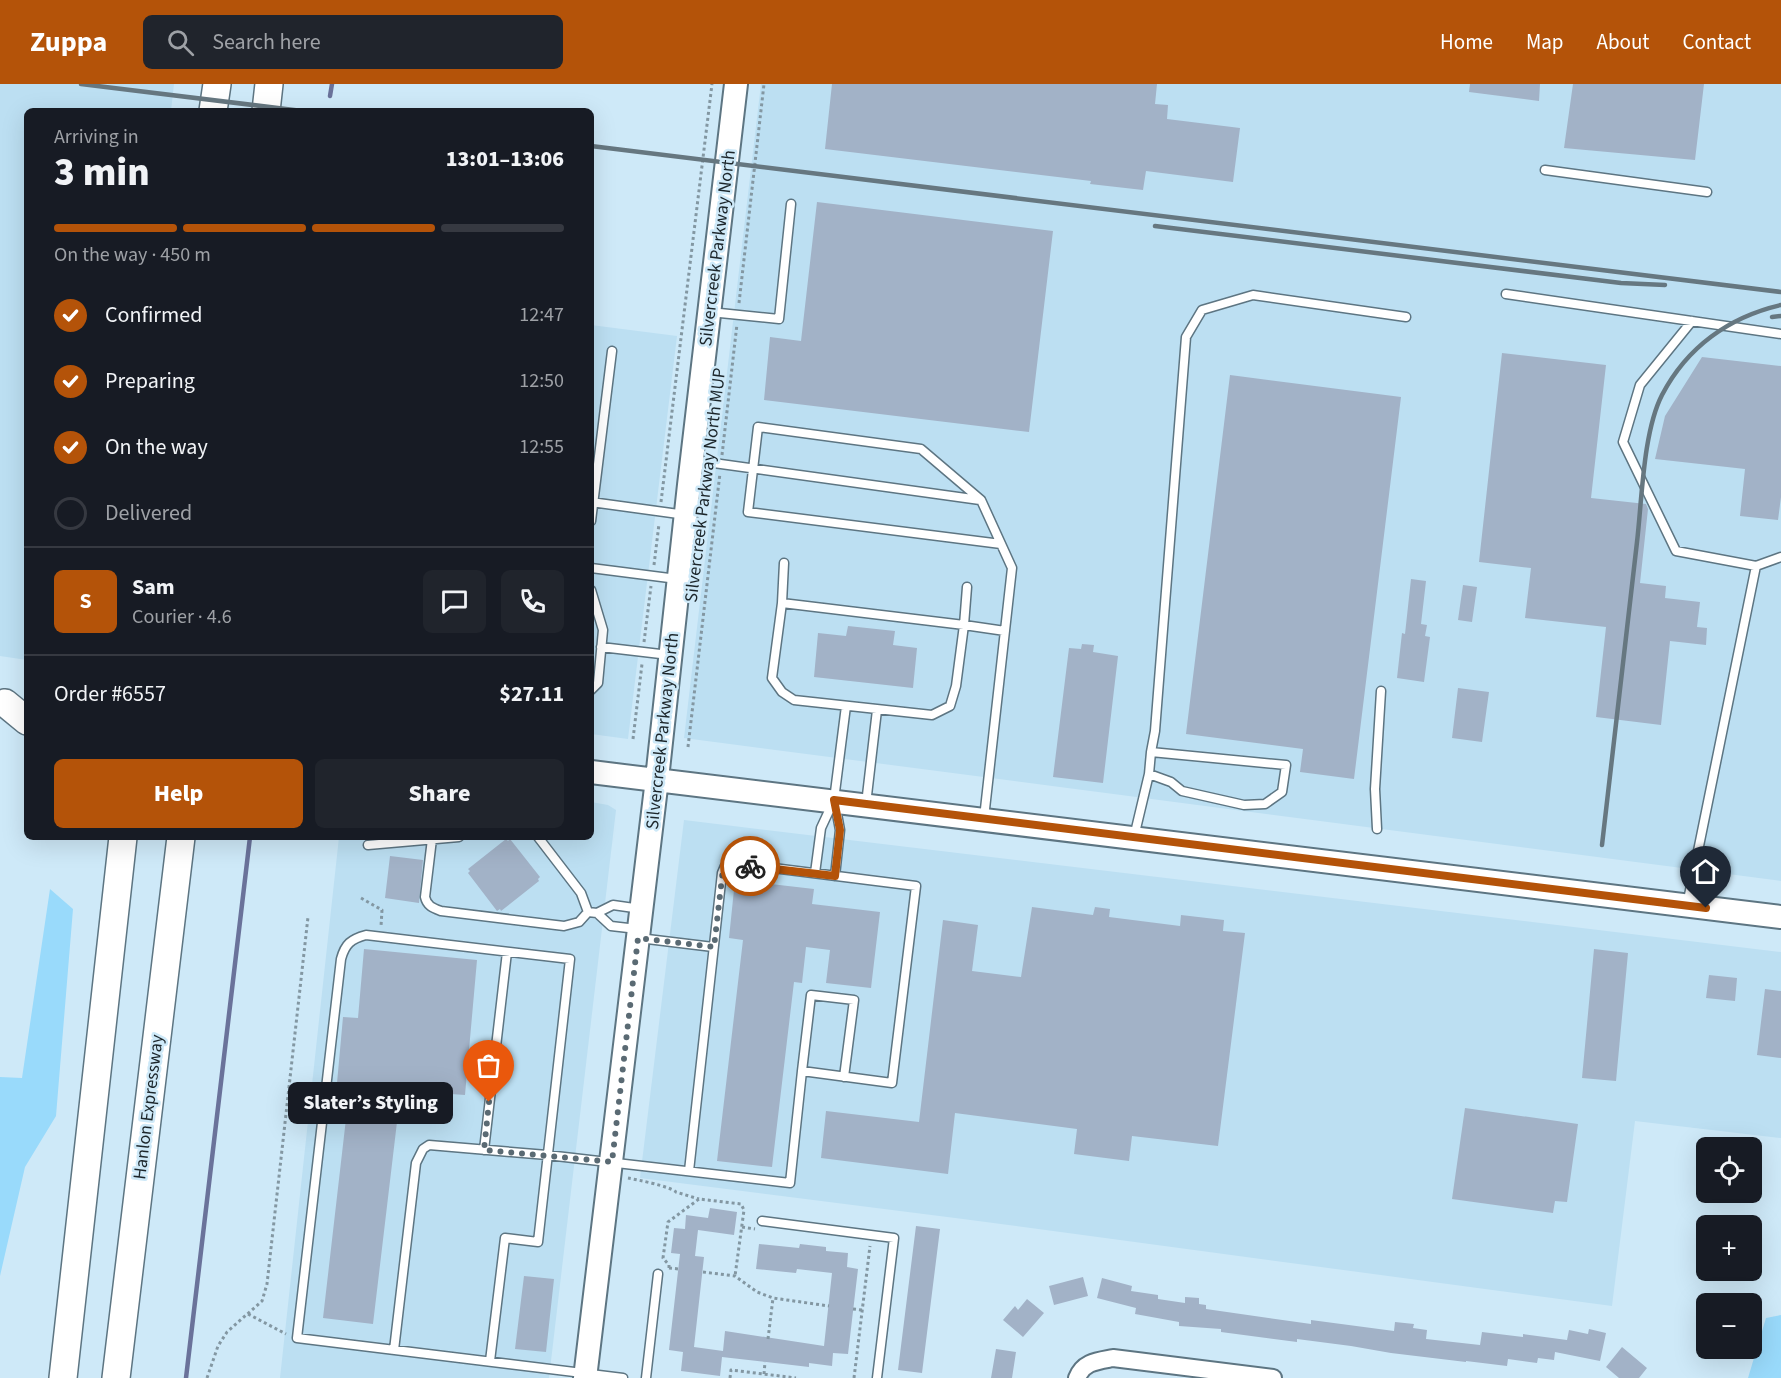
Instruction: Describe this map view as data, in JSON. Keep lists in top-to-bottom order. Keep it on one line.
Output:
{"streets":{"highway":["Hanlon Expressway"],"main road":["Silvercreek Parkway North"],"path":["Silvercreek Parkway North MUP"]},"places":["Slater’s Styling"],"page":{"header":"Zuppa","search":"Search here","nav":["Home","Map","About","Contact"],"heading":["3 min","Arriving in","13:01–13:06"],"panel":["Sam","Courier · 4.6","Order #6557","$27.11"],"bar":"On the way · 450 m","list":[["Confirmed","12:47"],["Preparing","12:50"],["On the way","12:55"],"Delivered"],"round":"S","buttons":["Help","Share"],"bubble":"Slater’s Styling","map_buttons":["+","−"]}}
